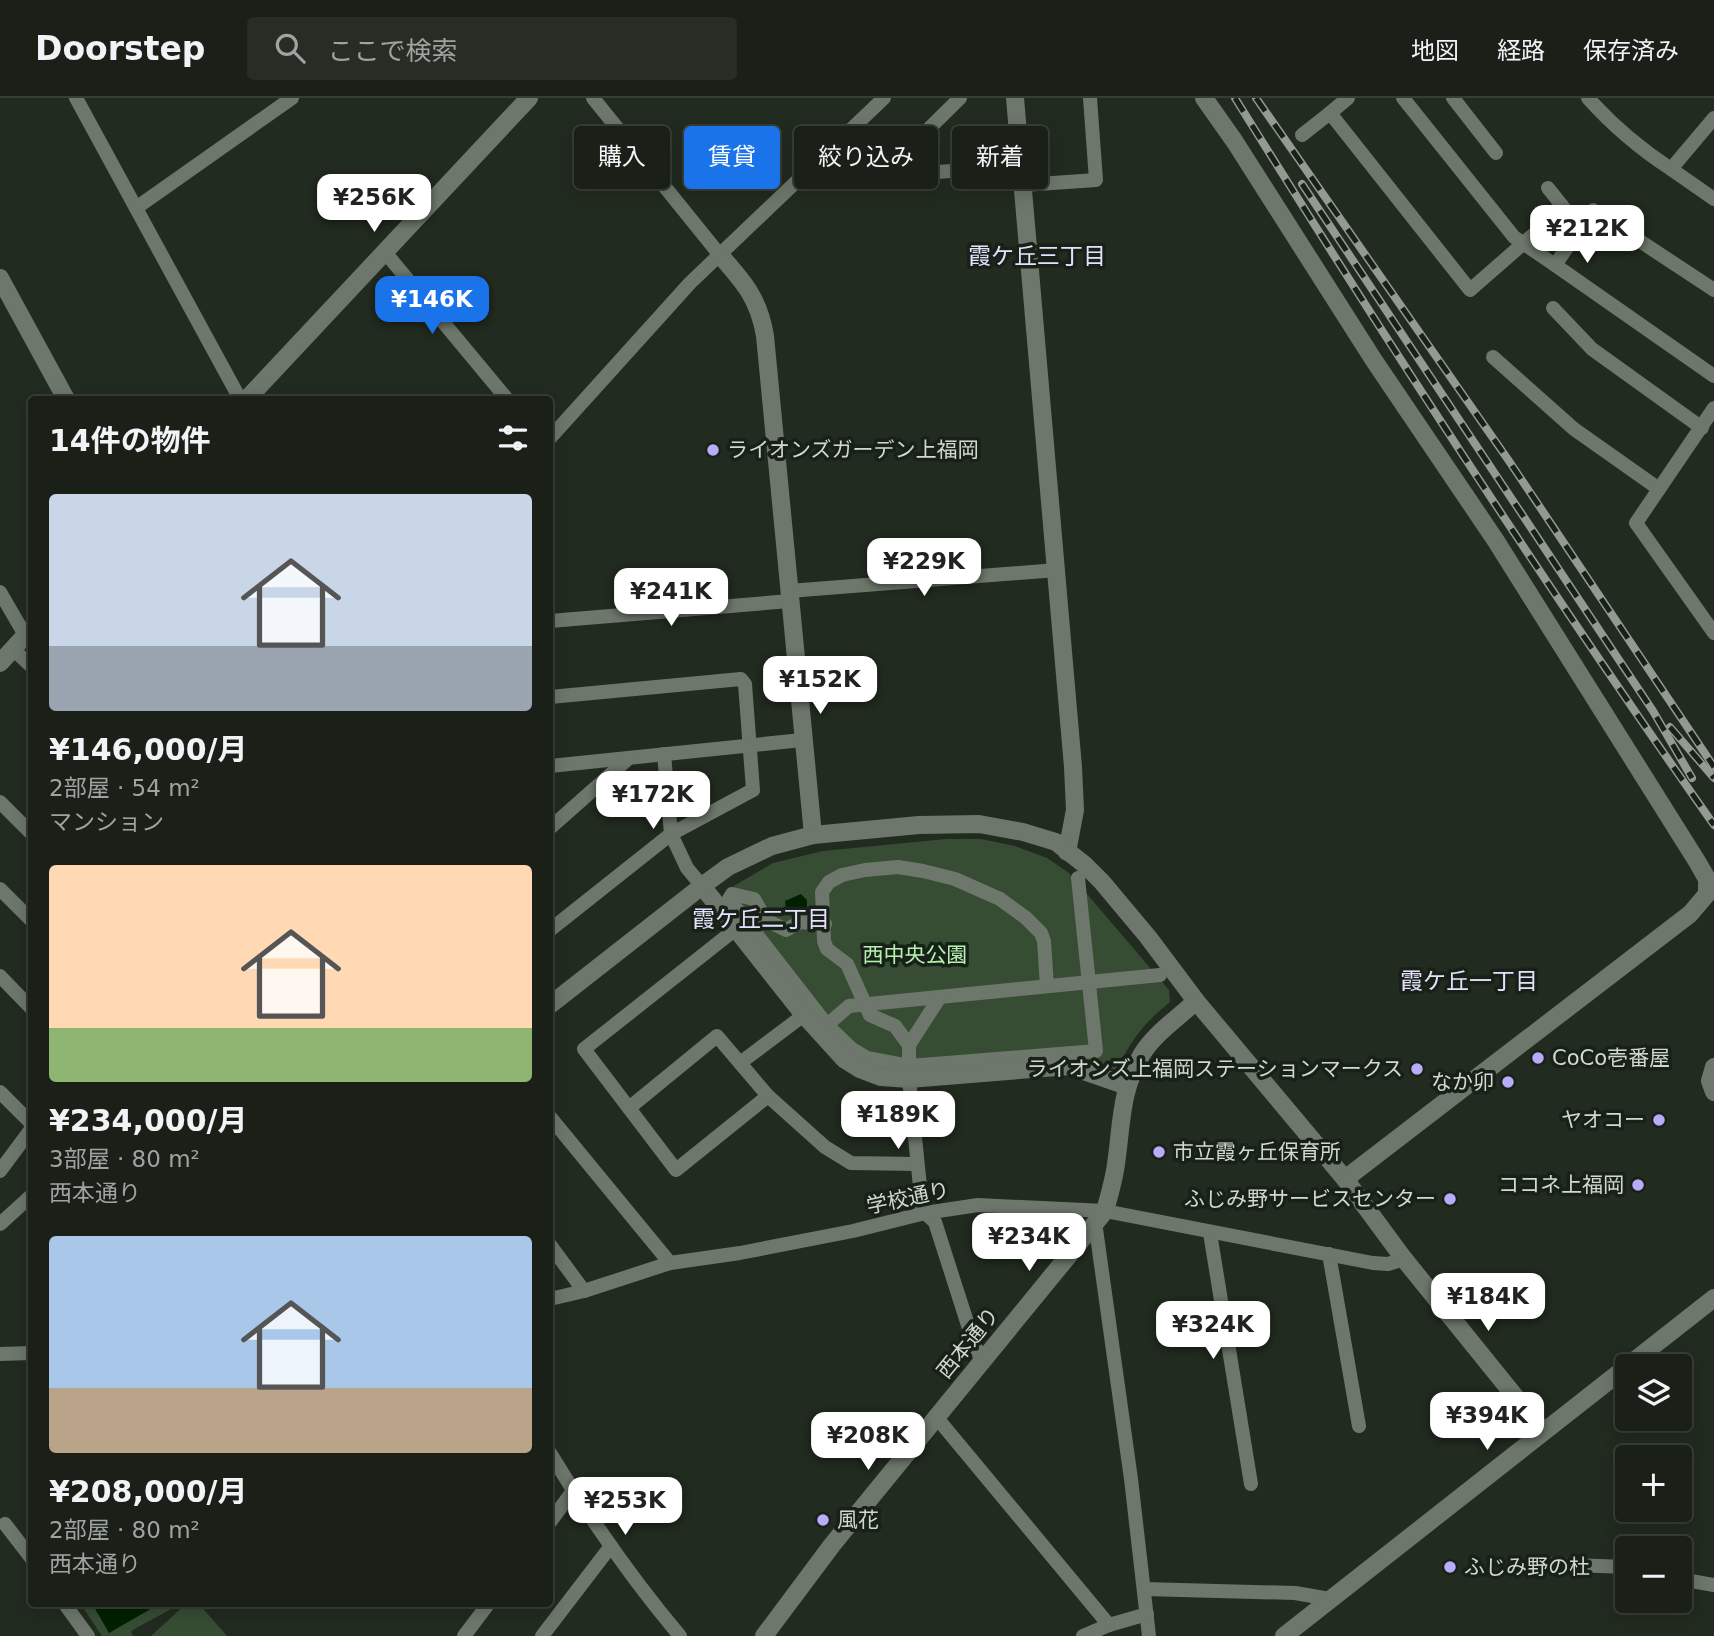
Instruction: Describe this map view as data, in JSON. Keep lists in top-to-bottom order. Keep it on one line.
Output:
{"streets":{"street":["学校通り","西本通り"]},"crossings":[["学校通り","西本通り"]],"districts":["霞ケ丘三丁目","霞ケ丘二丁目","霞ケ丘一丁目"],"parks":["西中央公園"],"places":["ライオンズガーデン上福岡","CoCo壱番屋","ライオンズ上福岡ステーションマークス","なか卯","ヤオコー","市立霞ヶ丘保育所","ココネ上福岡","ふじみ野サービスセンター","風花","ふじみ野の杜"],"page":{"header":"Doorstep","search":"ここで検索","nav":["地図","経路","保存済み"],"chip":["購入","賃貸","絞り込み","新着"],"price":["¥256K","¥212K","¥146K","¥229K","¥241K","¥152K","¥172K","¥189K","¥234K","¥184K","¥324K","¥394K","¥208K","¥253K"],"heading":"14件の物件","list":[{"name":"¥146,000/月","note":"2部屋 · 54 m² · マンション"},{"name":"¥234,000/月","note":"3部屋 · 80 m² · 西本通り"},{"name":"¥208,000/月","note":"2部屋 · 80 m² · 西本通り"}],"map_buttons":["+","−"]}}
